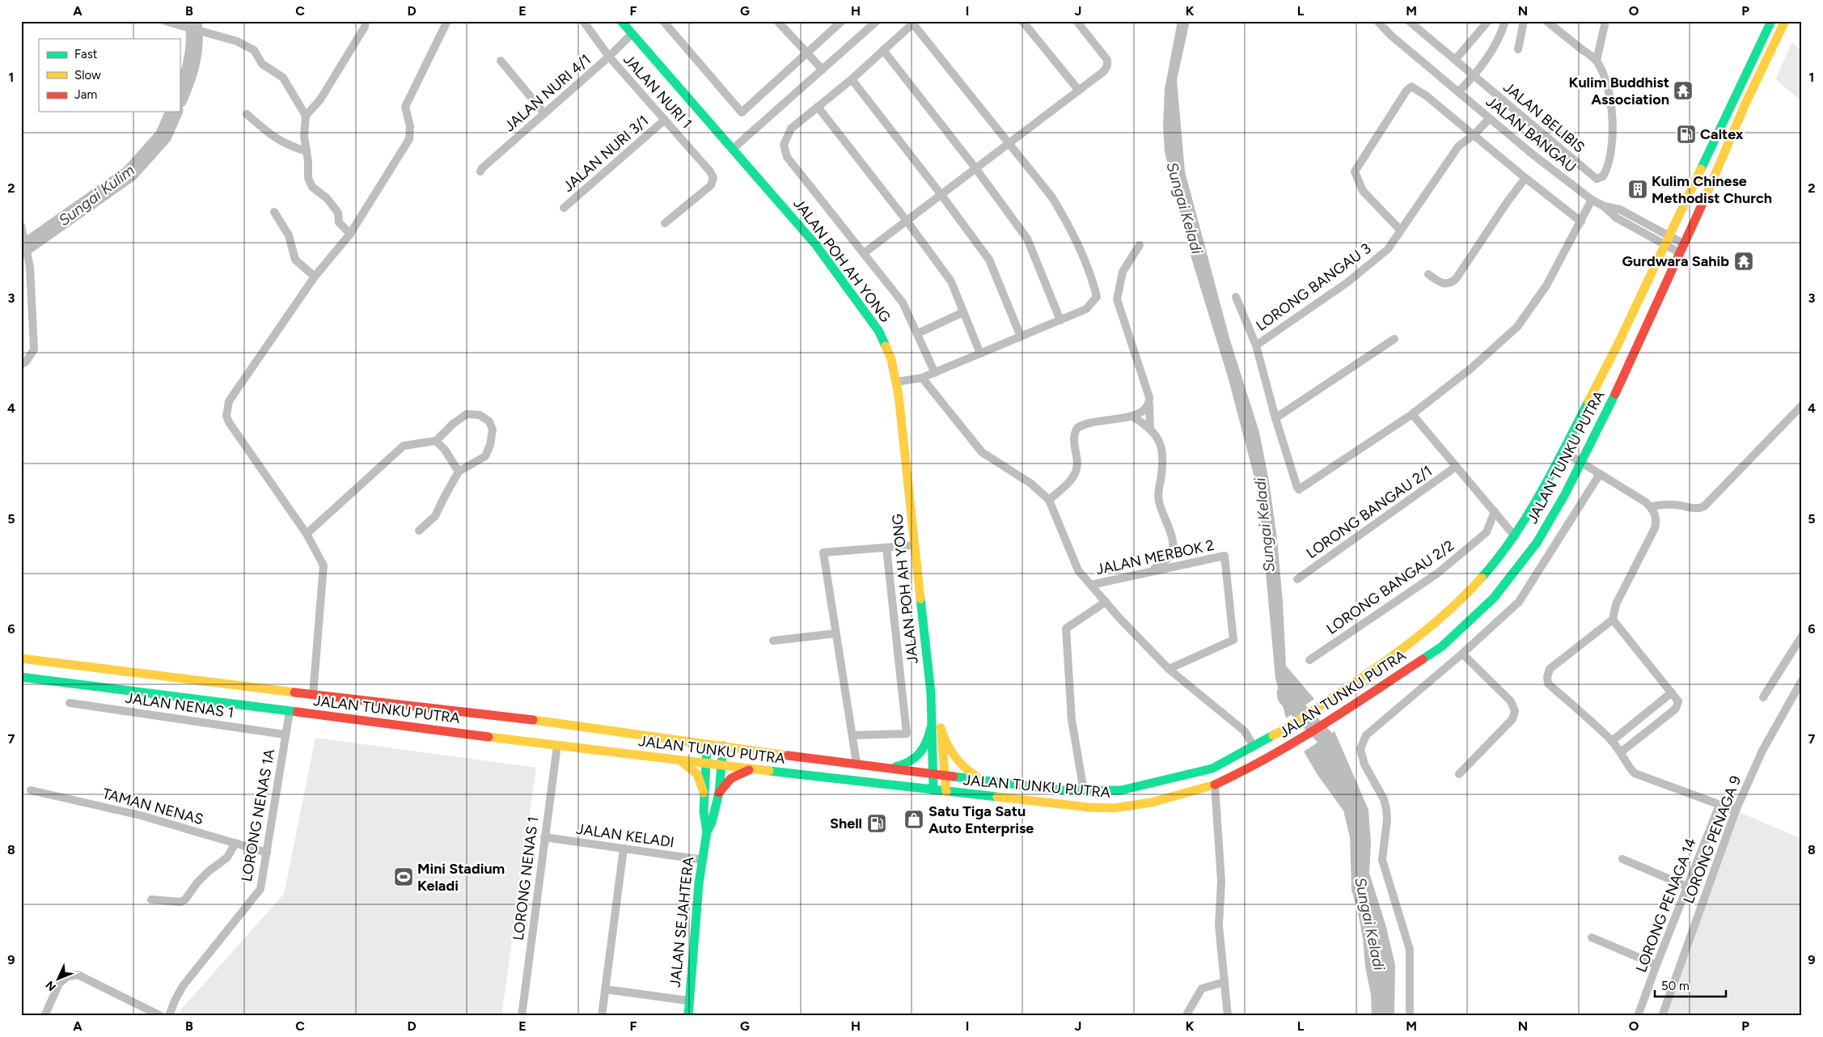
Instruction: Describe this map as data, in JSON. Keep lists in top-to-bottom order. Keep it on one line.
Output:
{"streets":{"main road":["JALAN POH AH YONG","JALAN TUNKU PUTRA","JALAN SEJAHTERA"],"street":["JALAN NURI 1","JALAN NURI 4/1","JALAN BELIBIS","JALAN BANGAU","JALAN NURI 3/1","LORONG BANGAU 3","LORONG BANGAU 2/1","JALAN MERBOK 2","LORONG BANGAU 2/2","JALAN NENAS 1","TAMAN NENAS","LORONG NENAS 1A","JALAN KELADI","LORONG PENAGA 9","LORONG NENAS 1","LORONG PENAGA 14"]},"crossings":[["JALAN NURI 1","JALAN NURI 4/1"],["JALAN NURI 1","JALAN NURI 3/1"],["JALAN NURI 4/1","JALAN POH AH YONG"],["JALAN BANGAU","LORONG BANGAU 3"],["JALAN BANGAU","JALAN TUNKU PUTRA"],["JALAN POH AH YONG","JALAN TUNKU PUTRA"],["JALAN TUNKU PUTRA","LORONG NENAS 1A"],["JALAN TUNKU PUTRA","LORONG NENAS 1"],["JALAN TUNKU PUTRA","JALAN SEJAHTERA"],["JALAN NENAS 1","LORONG NENAS 1A"],["TAMAN NENAS","LORONG NENAS 1A"],["JALAN KELADI","LORONG NENAS 1"],["JALAN KELADI","JALAN SEJAHTERA"]],"water":["Sungai Kulim","Sungai Keladi"],"places":{"temple":["Kulim Buddhist Association","Gurdwara Sahib"],"fuel station":["Caltex","Shell"],"building":["Kulim Chinese Methodist Church"],"shop":["Satu Tiga Satu Auto Enterprise"],"sports":["Mini Stadium Keladi"]},"legend":["Fast","Slow","Jam"],"scale_bar":"50 m","north":"bottom left","grid":{"columns":["A","B","C","D","E","F","G","H","I","J","K","L","M","N","O","P"],"rows":["1","2","3","4","5","6","7","8","9"]}}
